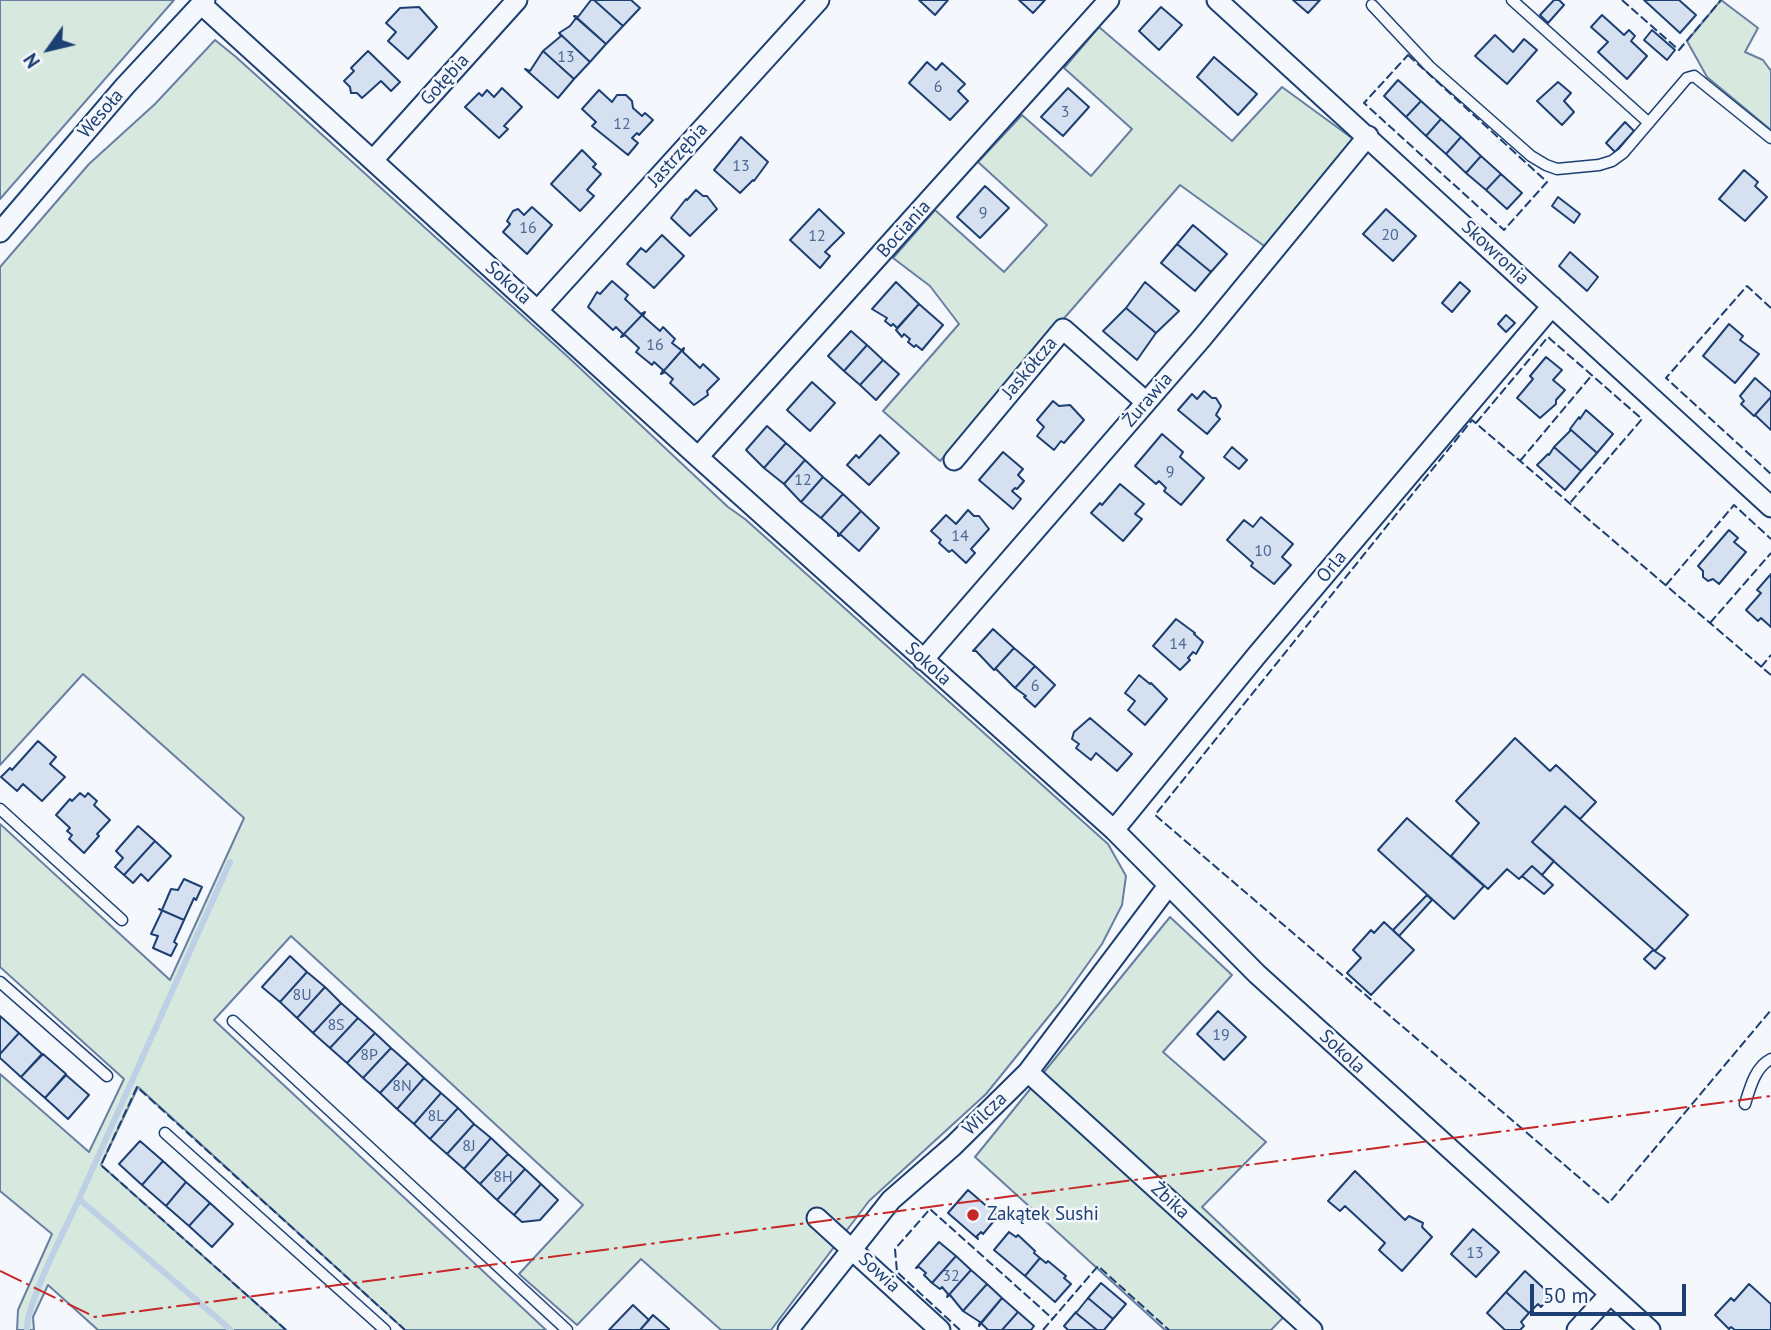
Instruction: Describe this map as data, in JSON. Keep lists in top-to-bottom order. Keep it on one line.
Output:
{"streets":{"street":["Gołębia","Wesoła","Jastrzębia","Bociania","Skowronia","Sokola","Jaskółcza","Żurawia","Orla","Wilcza","Żbika","Sowia"]},"crossings":[["Gołębia","Sokola"],["Wesoła","Sokola"],["Jastrzębia","Sokola"],["Bociania","Sokola"],["Skowronia","Żurawia"],["Skowronia","Orla"],["Sokola","Żurawia"],["Sokola","Orla"],["Sokola","Wilcza"],["Jaskółcza","Żurawia"],["Wilcza","Żbika"],["Wilcza","Sowia"]],"places":["Zakątek Sushi"],"house_numbers":["13","6","3","12","13","9","16","20","12","16","9","12","14","10","14","6","8U","8S","19","8P","8N","8L","8J","8H","13","32"],"scale_bar":"50 m","north":"bottom left"}
